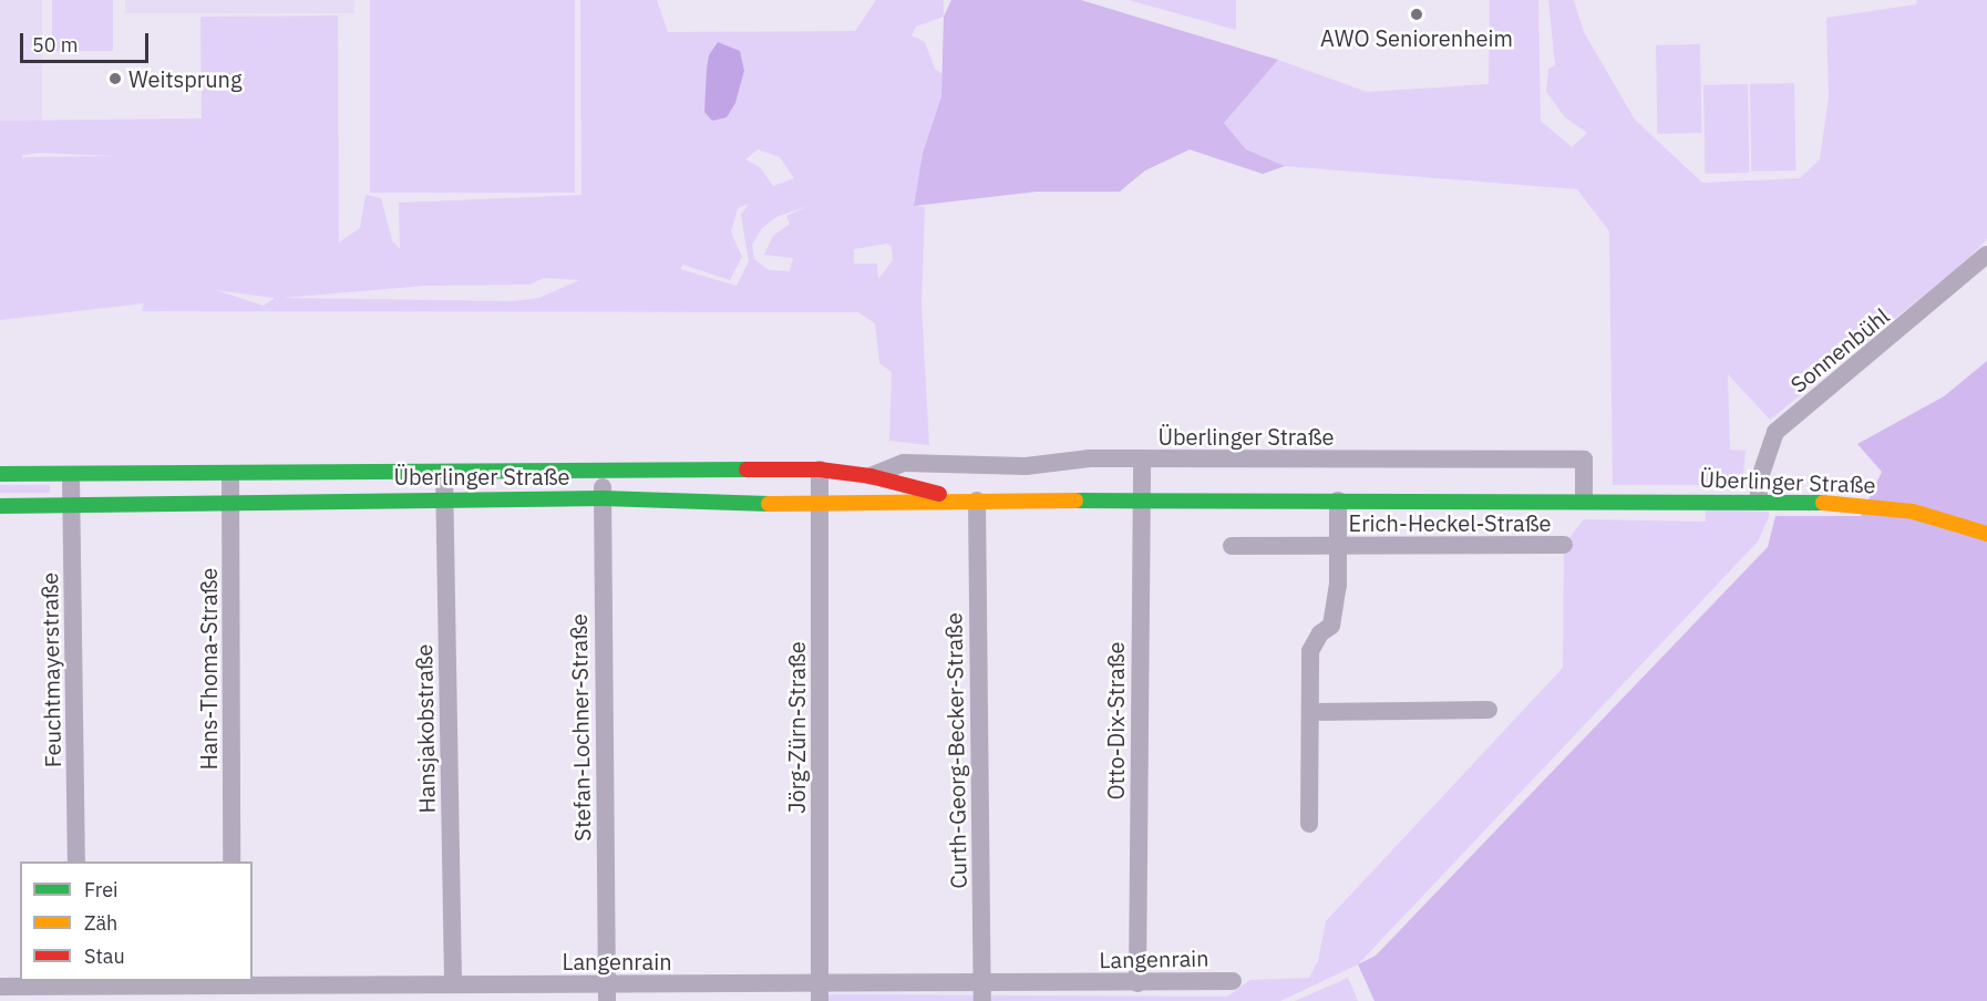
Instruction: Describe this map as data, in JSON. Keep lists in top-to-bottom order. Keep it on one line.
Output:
{"streets":{"street":["Sonnenbühl","Überlinger Straße","Erich-Heckel-Straße","Hans-Thoma-Straße","Feuchtmayerstraße","Otto-Dix-Straße","Stefan-Lochner-Straße","Jörg-Zürn-Straße","Hansjakobstraße","Curth-Georg-Becker-Straße","Langenrain"]},"crossings":[["Sonnenbühl","Überlinger Straße"],["Überlinger Straße","Erich-Heckel-Straße"],["Überlinger Straße","Hans-Thoma-Straße"],["Überlinger Straße","Feuchtmayerstraße"],["Überlinger Straße","Otto-Dix-Straße"],["Überlinger Straße","Stefan-Lochner-Straße"],["Überlinger Straße","Jörg-Zürn-Straße"],["Überlinger Straße","Hansjakobstraße"],["Überlinger Straße","Curth-Georg-Becker-Straße"],["Otto-Dix-Straße","Langenrain"],["Stefan-Lochner-Straße","Langenrain"],["Jörg-Zürn-Straße","Langenrain"],["Hansjakobstraße","Langenrain"],["Curth-Georg-Becker-Straße","Langenrain"]],"places":["AWO Seniorenheim","Weitsprung"],"legend":["Frei","Zäh","Stau"],"scale_bar":"50 m"}
